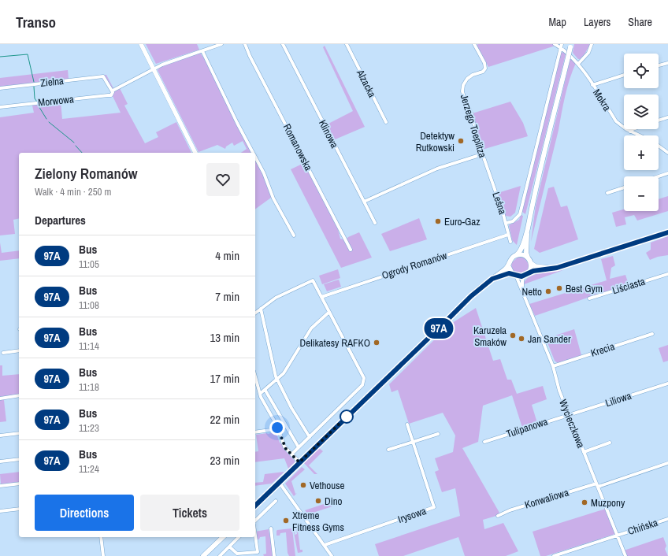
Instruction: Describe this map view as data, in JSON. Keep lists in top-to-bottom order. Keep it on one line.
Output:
{"streets":{"street":["Zielna","Alzacka","Mokra","Morwowa","Jerzego Toeplitza","Klinowa","Romanowska","Leśna","Ogrody Romanów","Liściasta","Krecia","Liliowa","Wycieczkowa","Tulipanowa","Konwaliowa","Irysowa","Chińska"]},"crossings":[["Zielna","Morwowa"],["Jerzego Toeplitza","Leśna"],["Leśna","Ogrody Romanów"],["Krecia","Wycieczkowa"],["Liliowa","Wycieczkowa"],["Liliowa","Tulipanowa"],["Wycieczkowa","Tulipanowa"],["Wycieczkowa","Konwaliowa"],["Wycieczkowa","Chińska"]],"places":["Detektyw Rutkowski","Euro-Gaz","Best Gym","Netto","Karuzela Smaków","Jan Sander","Delikatesy RAFKO","Vethouse","Dino","Muzpony","Xtreme Fitness Gyms"],"lines":["bus line 97A"],"page":{"header":"Transo","nav":["Map","Layers","Share"],"on_map":"97A","map_buttons":["+","−"],"heading":[["Zielony Romanów","Walk · 4 min · 250 m"],"Departures"],"list":[{"mark":"97A","name":"Bus","note":"11:05","value":"4 min"},{"mark":"97A","name":"Bus","note":"11:08","value":"7 min"},{"mark":"97A","name":"Bus","note":"11:14","value":"13 min"},{"mark":"97A","name":"Bus","note":"11:18","value":"17 min"},{"mark":"97A","name":"Bus","note":"11:23","value":"22 min"},{"mark":"97A","name":"Bus","note":"11:24","value":"23 min"}],"buttons":["Directions","Tickets"]}}
